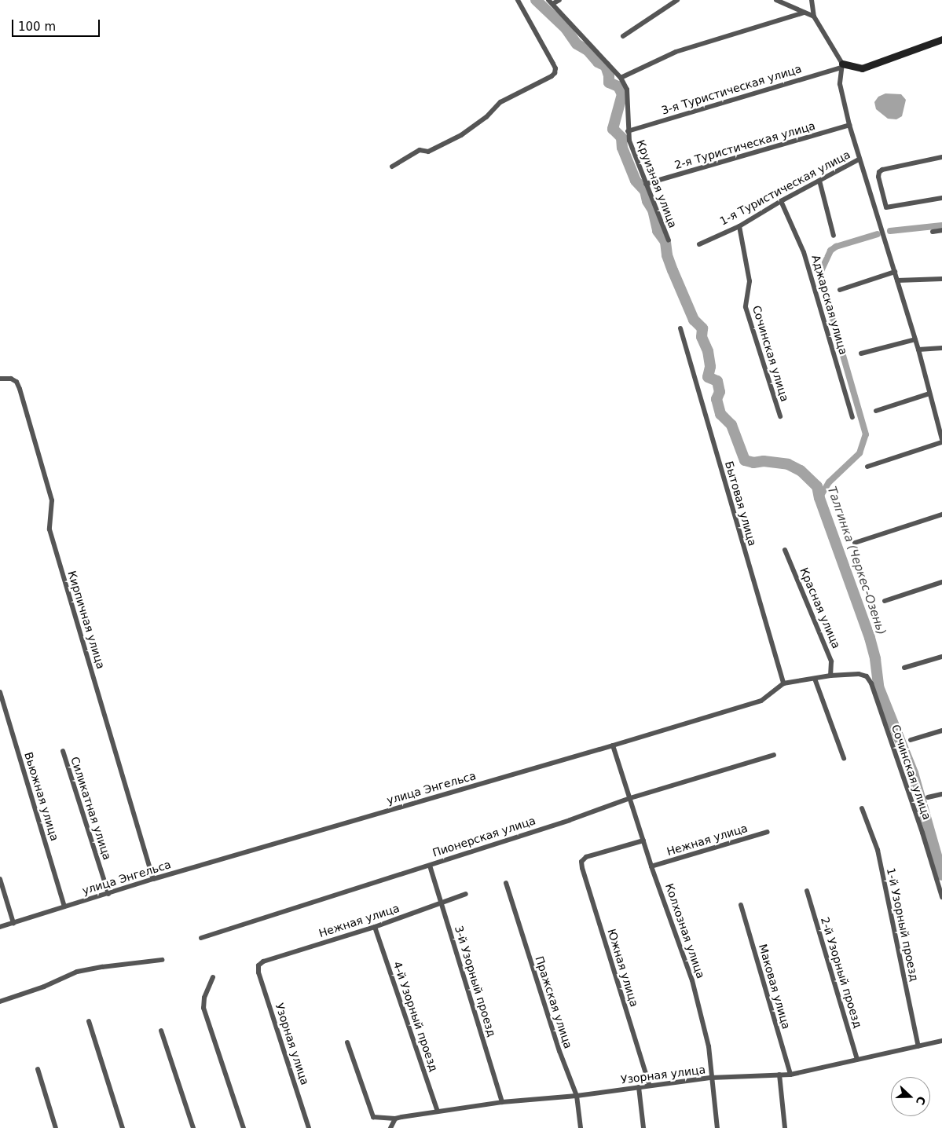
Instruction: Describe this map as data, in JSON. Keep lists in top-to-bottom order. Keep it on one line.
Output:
{"streets":{"street":["3-я Туристическая улица","2-я Туристическая улица","Круизная улица","1-я Туристическая улица","Аджарская улица","Сочинская улица","Бытовая улица","Красная улица","Кирпичная улица","улица Энгельса","Вьюжная улица","Силикатная улица","Пионерская улица","Нежная улица","1-й Узорный проезд","Колхозная улица","Южная улица","2-й Узорный проезд","3-й Узорный проезд","Маковая улица","Пражская улица","4-й Узорный проезд","Узорная улица"]},"crossings":[["3-я Туристическая улица","Круизная улица"],["2-я Туристическая улица","Круизная улица"],["1-я Туристическая улица","Аджарская улица"],["1-я Туристическая улица","Сочинская улица"],["Сочинская улица","улица Энгельса"],["Бытовая улица","улица Энгельса"],["Красная улица","улица Энгельса"],["Кирпичная улица","улица Энгельса"],["улица Энгельса","Вьюжная улица"],["улица Энгельса","Силикатная улица"],["улица Энгельса","Колхозная улица"],["Пионерская улица","Колхозная улица"],["Пионерская улица","3-й Узорный проезд"],["Нежная улица","Колхозная улица"],["Нежная улица","3-й Узорный проезд"],["Нежная улица","4-й Узорный проезд"],["Нежная улица","Узорная улица"],["1-й Узорный проезд","Узорная улица"],["Колхозная улица","Южная улица"],["Колхозная улица","Узорная улица"],["Южная улица","Узорная улица"],["2-й Узорный проезд","Узорная улица"],["3-й Узорный проезд","Узорная улица"],["Маковая улица","Узорная улица"],["Пражская улица","Узорная улица"],["4-й Узорный проезд","Узорная улица"]],"water":["Талгинка (Черкес-Озень)"],"scale_bar":"100 m","north":"right"}
